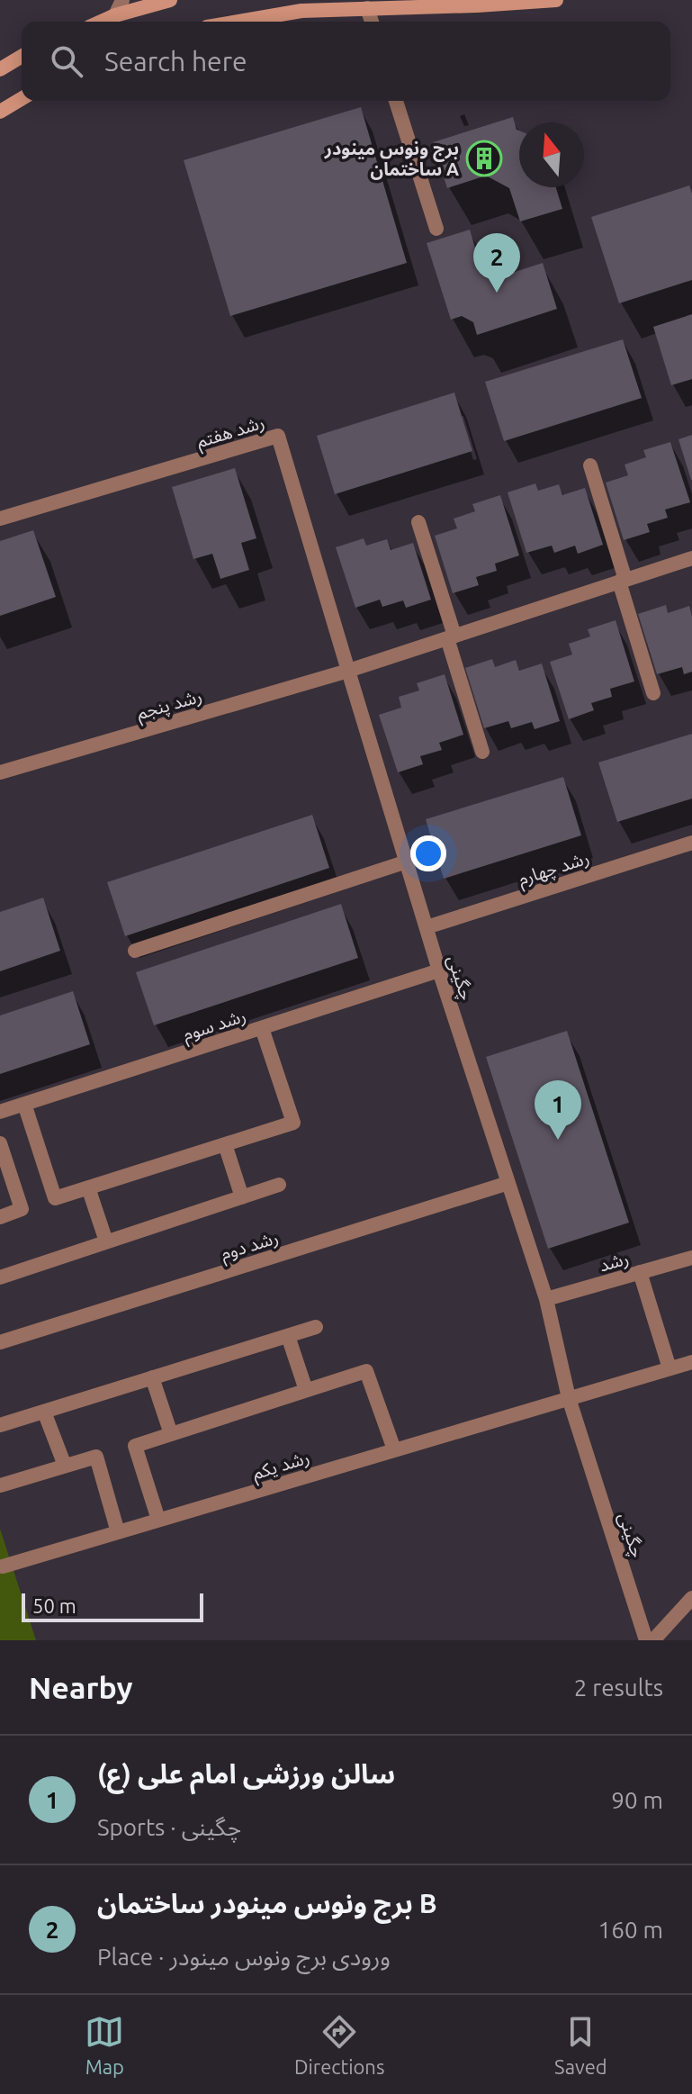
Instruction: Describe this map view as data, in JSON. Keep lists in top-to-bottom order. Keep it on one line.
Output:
{"streets":{"street":["رشد هفتم","رشد پنجم","رشد چهارم","چگینی","رشد سوم","رشد دوم","رشد","رشد یکم"]},"crossings":[["رشد هفتم","رشد پنجم"],["رشد هفتم","چگینی"],["رشد پنجم","چگینی"],["رشد چهارم","چگینی"],["چگینی","رشد سوم"],["چگینی","رشد دوم"],["چگینی","رشد"],["چگینی","رشد یکم"]],"places":{"building":["برج ونوس مینودر ساختمان A"]},"scale_bar":"50 m","north":"top","page":{"search":"Search here","pins":["2","1"],"scale":"50 m","heading":["Nearby","2 results"],"list":[{"mark":"1","name":"سالن ورزشی امام علی (ع)","note":"Sports · چگینی","value":"90 m"},{"mark":"2","name":"برج ونوس مینودر ساختمان B","note":"Place · ورودی برج ونوس مینودر","value":"160 m"}],"nav":["Map","Directions","Saved"]}}
